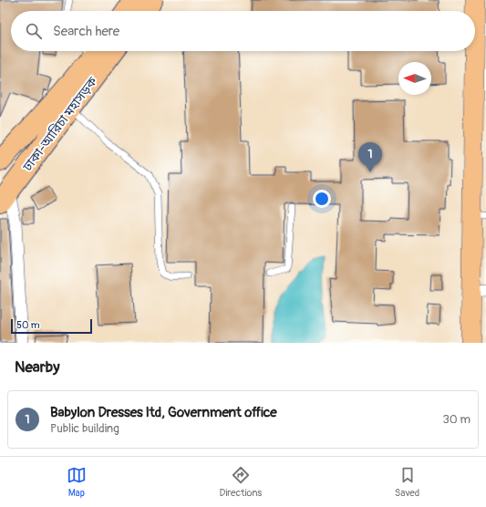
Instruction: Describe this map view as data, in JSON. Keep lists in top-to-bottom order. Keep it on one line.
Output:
{"streets":{"highway":["ঢাকা-আরিচা মহাসড়ক"]},"scale_bar":"50 m","north":"left","page":{"search":"Search here","pins":"1","scale":"50 m","heading":"Nearby","list":[{"mark":"1","name":"Babylon Dresses ltd, Government office","note":"Public building","value":"30 m"}],"nav":["Map","Directions","Saved"]}}
